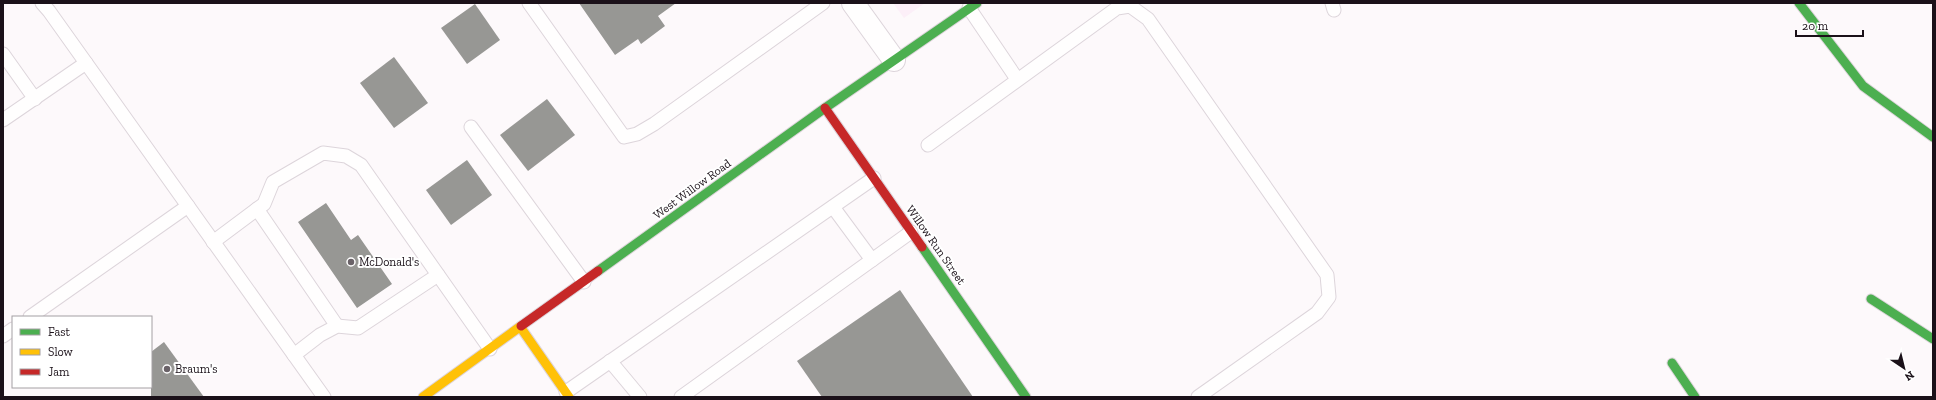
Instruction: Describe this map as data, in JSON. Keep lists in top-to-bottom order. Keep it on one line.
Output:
{"streets":{"street":["West Willow Road","Willow Run Street"]},"crossings":[["West Willow Road","Willow Run Street"]],"places":["McDonald's","Braum's"],"legend":["Fast","Slow","Jam"],"scale_bar":"20 m","north":"bottom right"}
